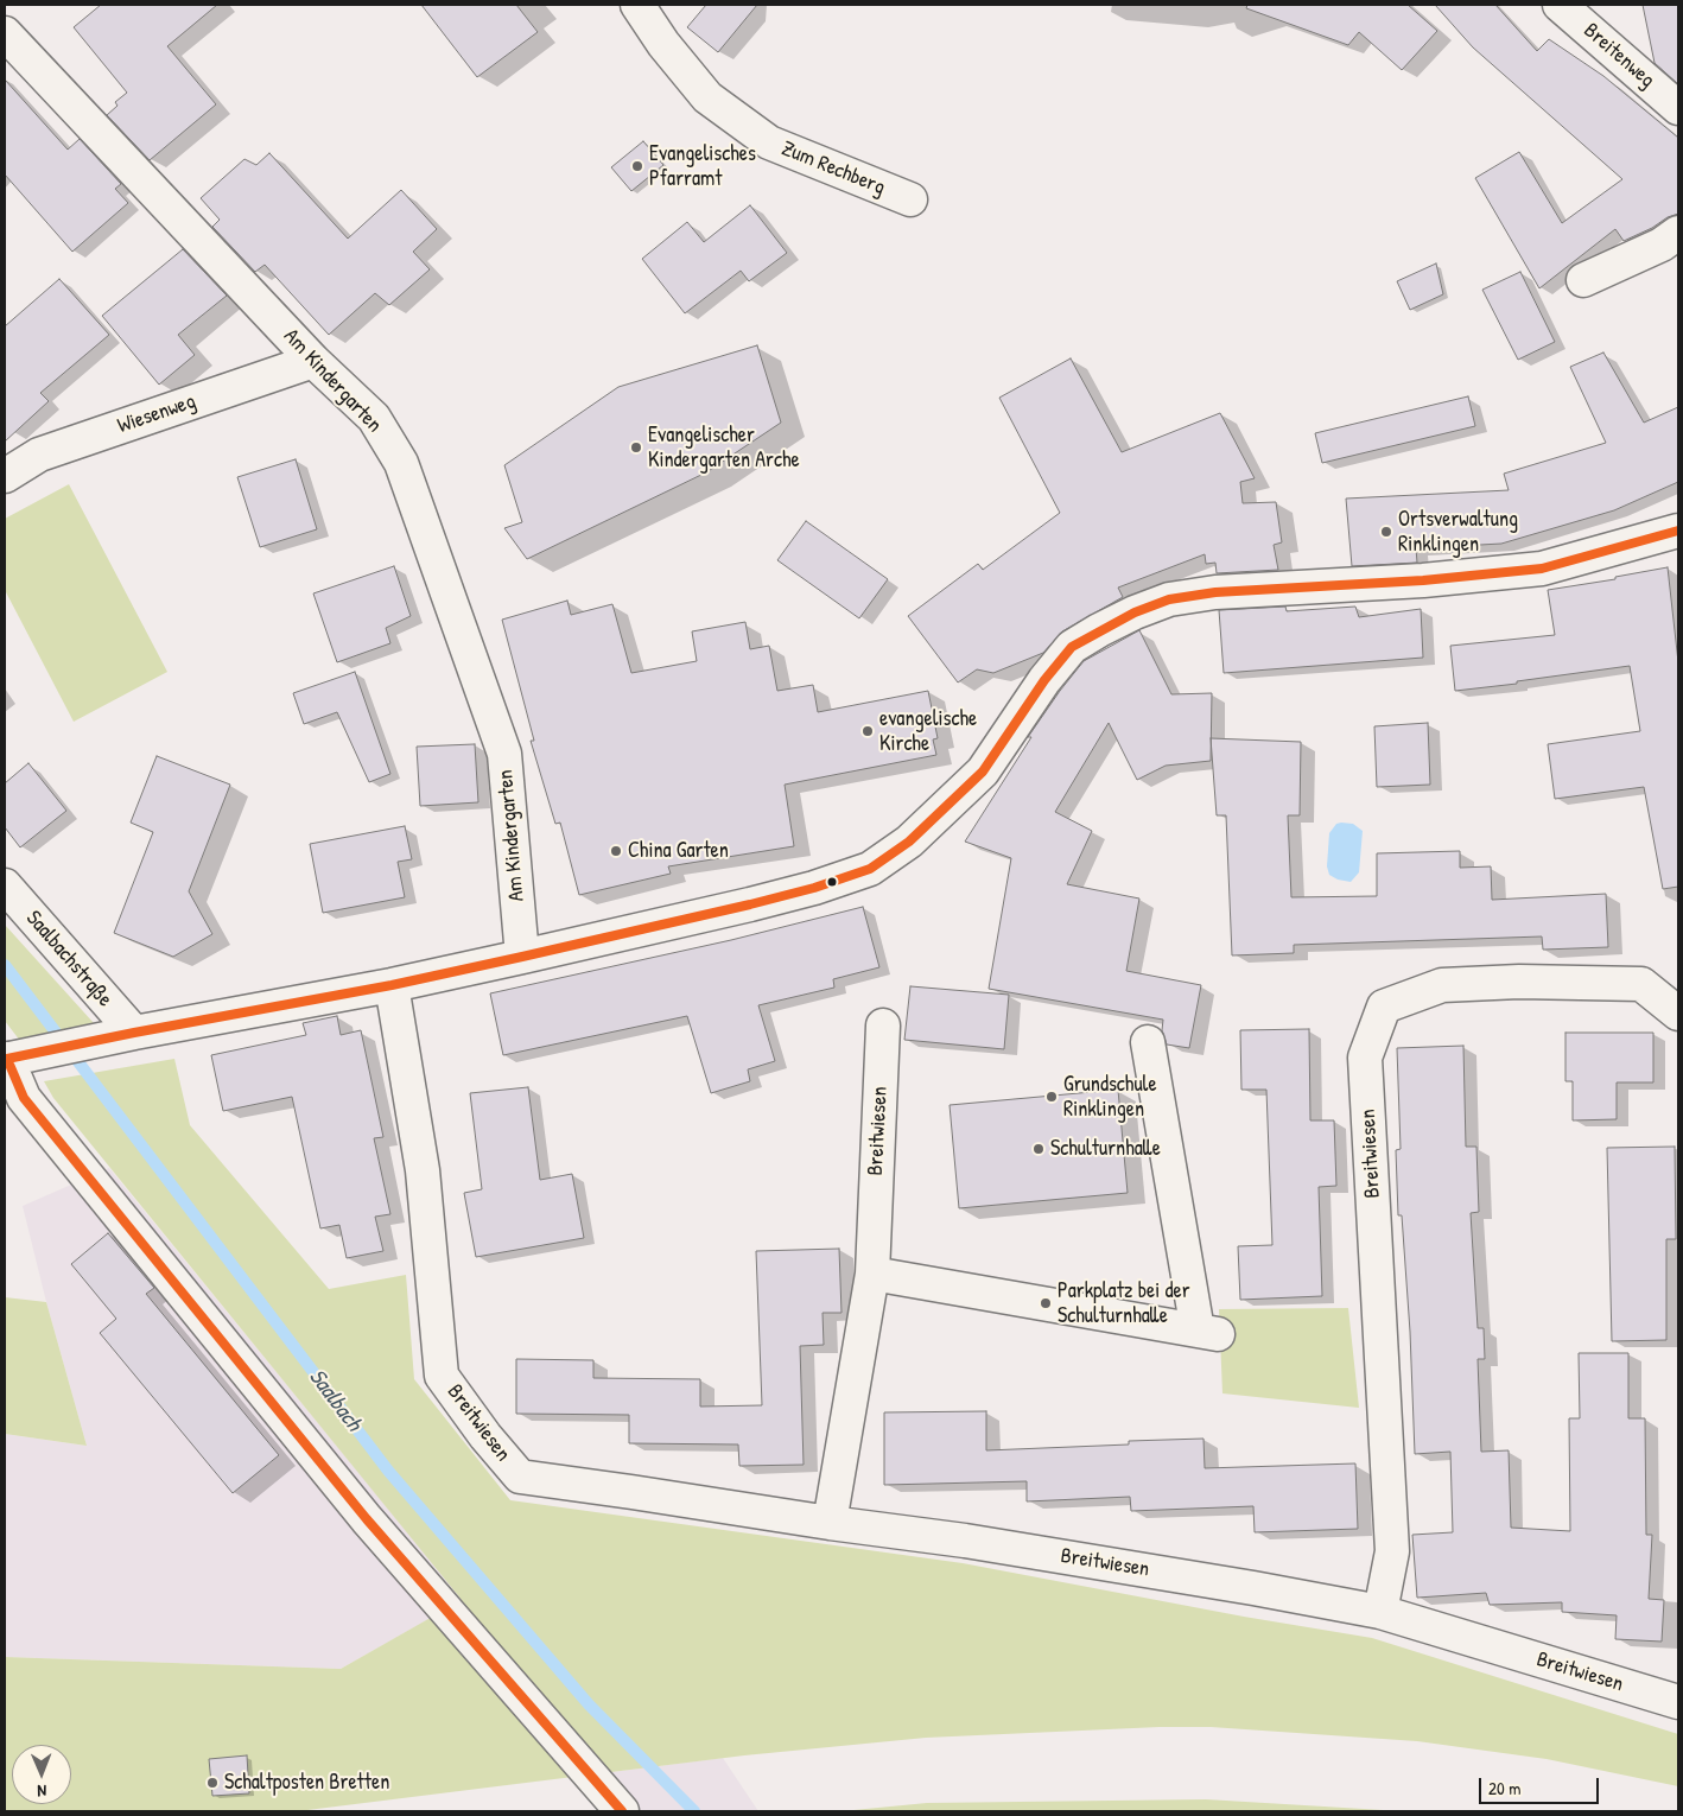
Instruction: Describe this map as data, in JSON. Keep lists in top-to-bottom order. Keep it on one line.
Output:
{"streets":{"street":["Breitenweg","Zum Rechberg","Am Kindergarten","Wiesenweg","Saalbachstraße","Breitwiesen"]},"crossings":[["Am Kindergarten","Wiesenweg"]],"water":["Saalbach"],"places":["Evangelisches Pfarramt","Evangelischer Kindergarten Arche","Ortsverwaltung Rinklingen","evangelische Kirche","China Garten","Grundschule Rinklingen","Schulturnhalle","Parkplatz bei der Schulturnhalle","Schaltposten Bretten"],"scale_bar":"20 m","north":"bottom"}
